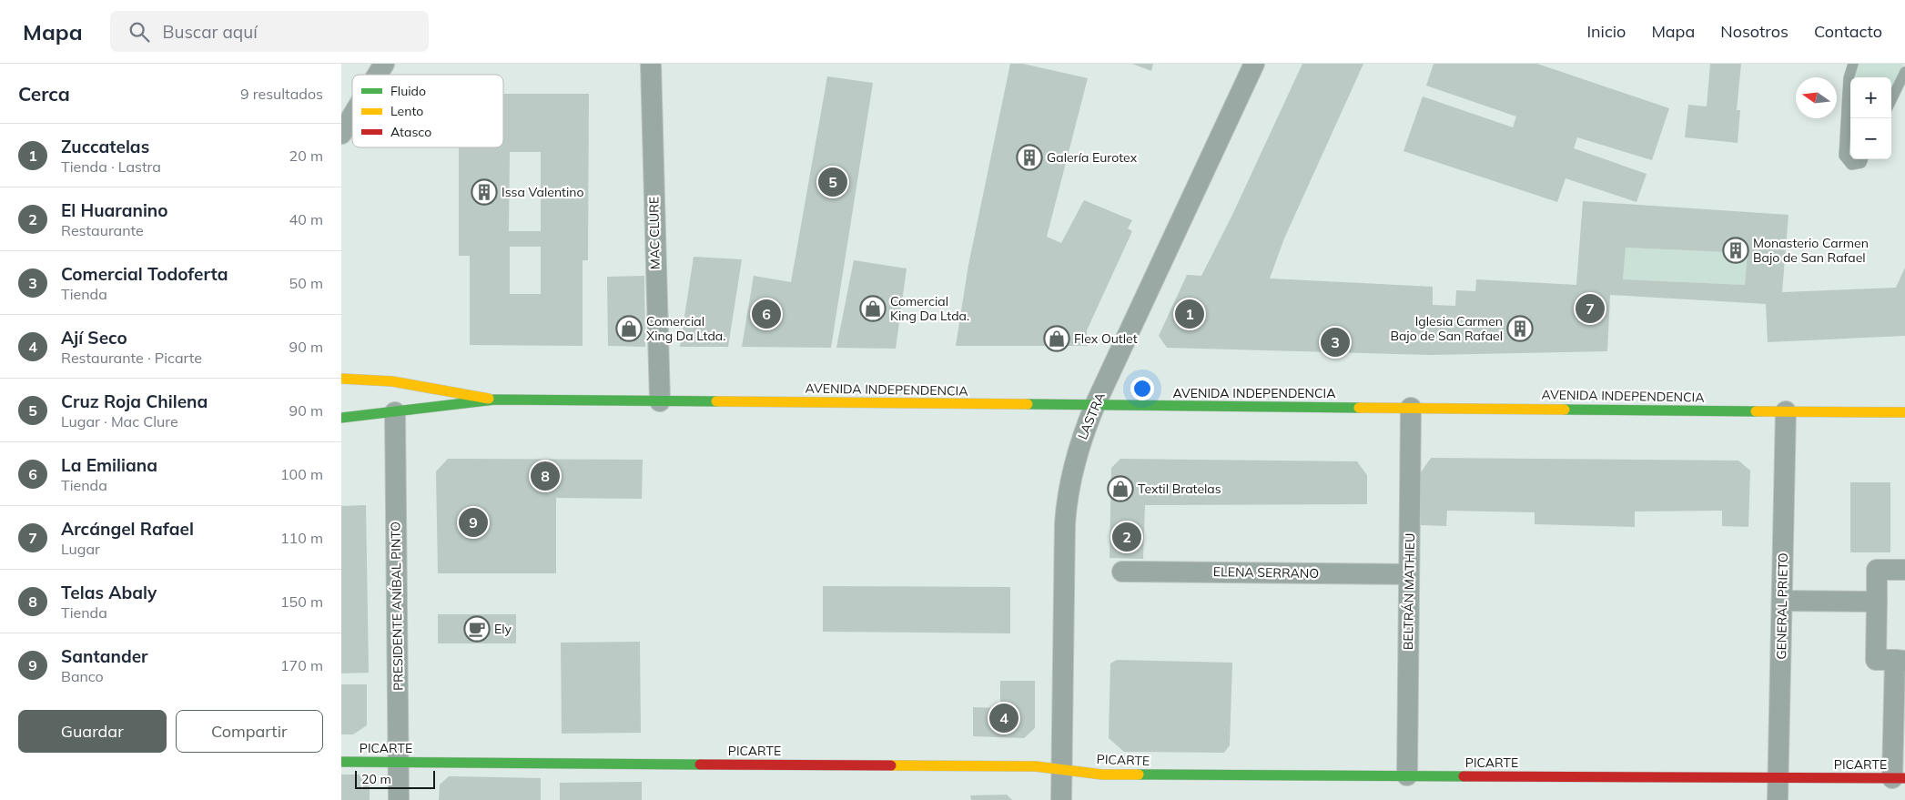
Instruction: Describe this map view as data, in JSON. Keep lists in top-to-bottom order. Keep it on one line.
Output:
{"streets":{"street":["MAC CLURE","AVENIDA INDEPENDENCIA","LASTRA","ELENA SERRANO","BELTRÁN MATHIEU","PRESIDENTE ANÍBAL PINTO","GENERAL PRIETO","PICARTE"]},"crossings":[["MAC CLURE","AVENIDA INDEPENDENCIA"],["AVENIDA INDEPENDENCIA","LASTRA"],["AVENIDA INDEPENDENCIA","BELTRÁN MATHIEU"],["AVENIDA INDEPENDENCIA","PRESIDENTE ANÍBAL PINTO"],["AVENIDA INDEPENDENCIA","GENERAL PRIETO"],["LASTRA","PICARTE"],["ELENA SERRANO","BELTRÁN MATHIEU"],["BELTRÁN MATHIEU","PICARTE"],["PRESIDENTE ANÍBAL PINTO","PICARTE"],["GENERAL PRIETO","PICARTE"]],"places":{"building":["Galería Eurotex","Issa Valentino","Monasterio Carmen Bajo de San Rafael","Iglesia Carmen Bajo de San Rafael"],"shop":["Comercial King Da Ltda.","Comercial Xing Da Ltda.","Flex Outlet","Textil Bratelas"],"cafe":["Ely"]},"legend":["Fluido","Lento","Atasco"],"scale_bar":"20 m","north":"left","page":{"header":"Mapa","search":"Buscar aquí","nav":["Inicio","Mapa","Nosotros","Contacto"],"heading":["Cerca","9 resultados"],"map_buttons":["+","−"],"list":[{"mark":"1","name":"Zuccatelas","note":"Tienda · Lastra","value":"20 m"},{"mark":"2","name":"El Huaranino","note":"Restaurante","value":"40 m"},{"mark":"3","name":"Comercial Todoferta","note":"Tienda","value":"50 m"},{"mark":"4","name":"Ají Seco","note":"Restaurante · Picarte","value":"90 m"},{"mark":"5","name":"Cruz Roja Chilena","note":"Lugar · Mac Clure","value":"90 m"},{"mark":"6","name":"La Emiliana","note":"Tienda","value":"100 m"},{"mark":"7","name":"Arcángel Rafael","note":"Lugar","value":"110 m"},{"mark":"8","name":"Telas Abaly","note":"Tienda","value":"150 m"},{"mark":"9","name":"Santander","note":"Banco","value":"170 m"}],"pins":["5","7","1","6","3","8","9","2","4"],"buttons":["Guardar","Compartir"],"scale":"20 m"}}
